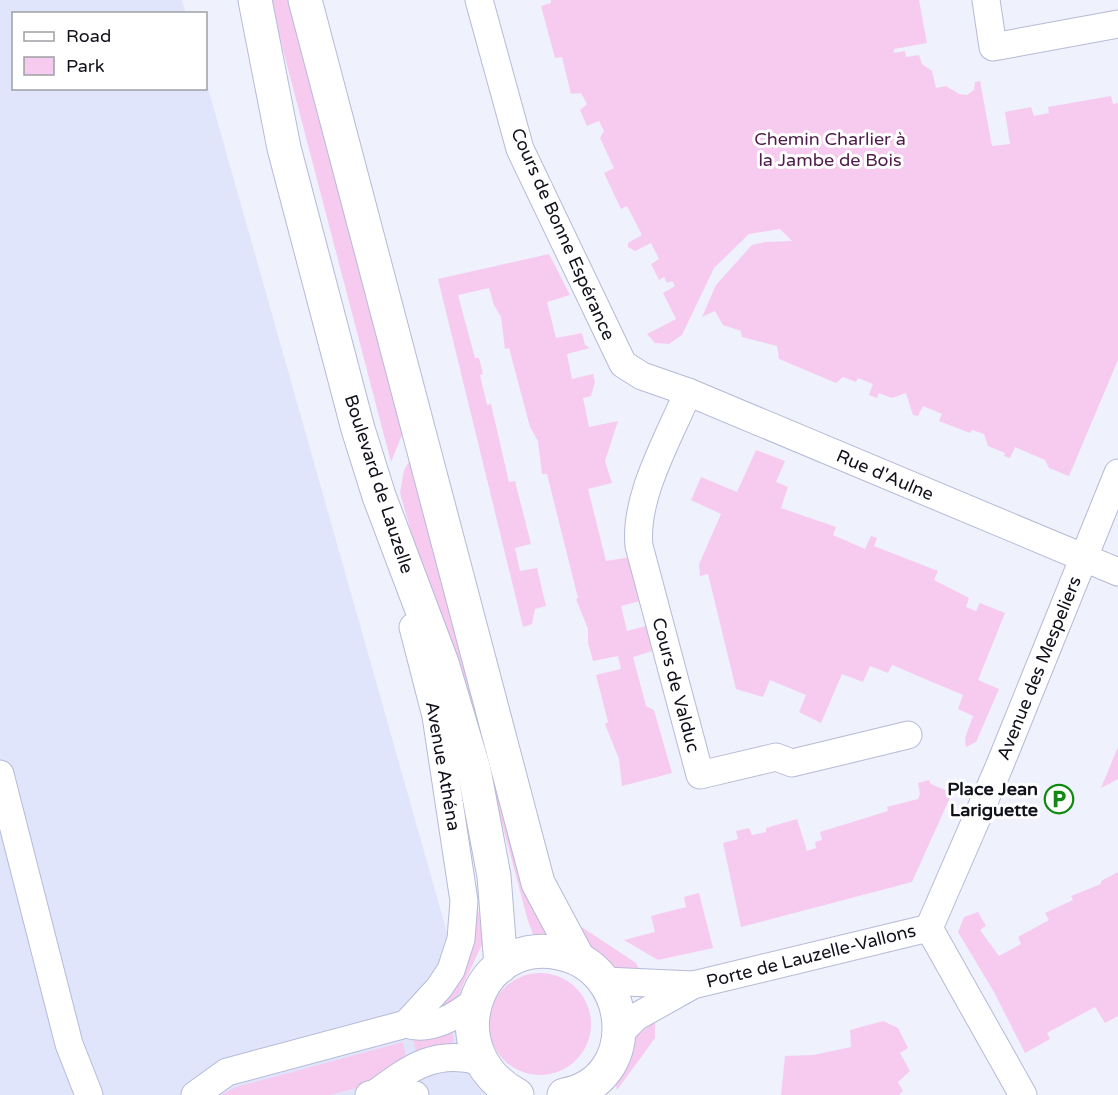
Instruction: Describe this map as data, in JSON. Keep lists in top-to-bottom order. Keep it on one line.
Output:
{"streets":{"main road":["Boulevard de Lauzelle"],"street":["Cours de Bonne Espérance","Rue d'Aulne","Avenue des Mespeliers","Cours de Valduc","Avenue Athéna","Porte de Lauzelle-Vallons"]},"crossings":[["Cours de Bonne Espérance","Rue d'Aulne"],["Cours de Bonne Espérance","Cours de Valduc"],["Rue d'Aulne","Avenue des Mespeliers"],["Rue d'Aulne","Cours de Valduc"],["Boulevard de Lauzelle","Avenue Athéna"],["Avenue des Mespeliers","Porte de Lauzelle-Vallons"]],"parks":["Chemin Charlier à la Jambe de Bois"],"places":{"parking":["Place Jean Lariguette"]},"legend":["Road","Park"]}
